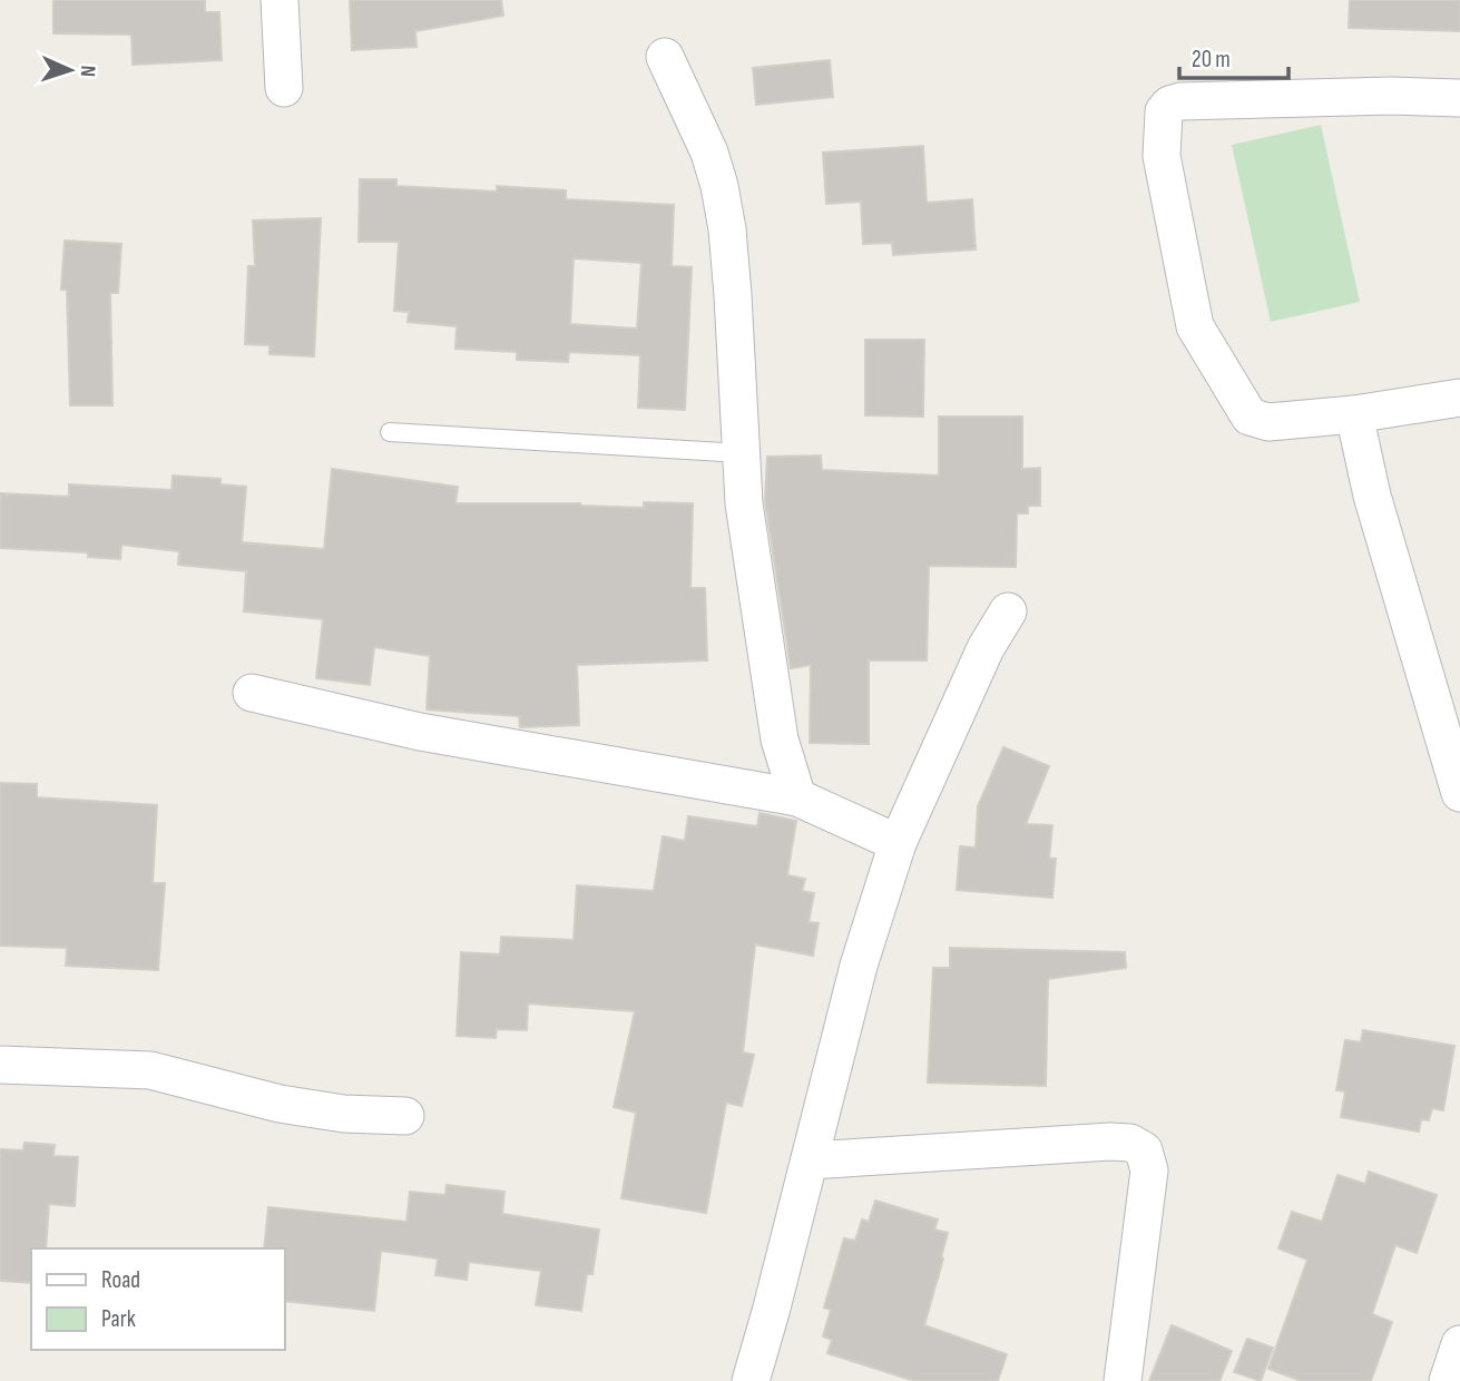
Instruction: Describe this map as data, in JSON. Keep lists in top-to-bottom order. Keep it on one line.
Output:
{"legend":["Road","Park"],"scale_bar":"20 m","north":"right"}
